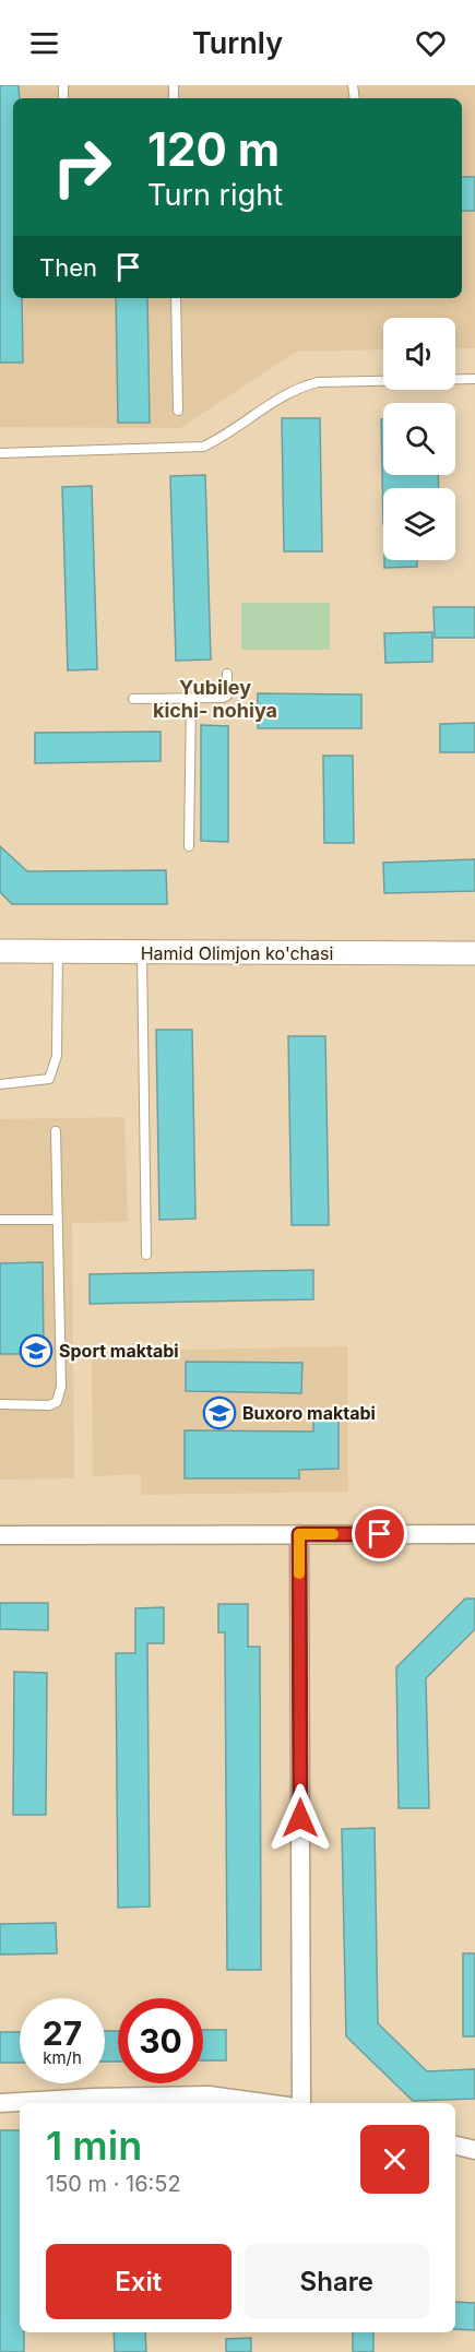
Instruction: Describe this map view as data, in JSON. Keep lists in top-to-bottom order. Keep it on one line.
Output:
{"streets":{"street":["Hamid Olimjon ko'chasi"]},"districts":["Yubiley kichi- nohiya"],"places":{"school or university":["Sport maktabi","Buxoro maktabi"]},"page":{"header":"Turnly","turn":["120 m","Turn right"],"then":"Then","speed":"27 km/h","limit":"30","heading":["1 min","150 m · 16:52"],"buttons":["Exit","Share"]}}
